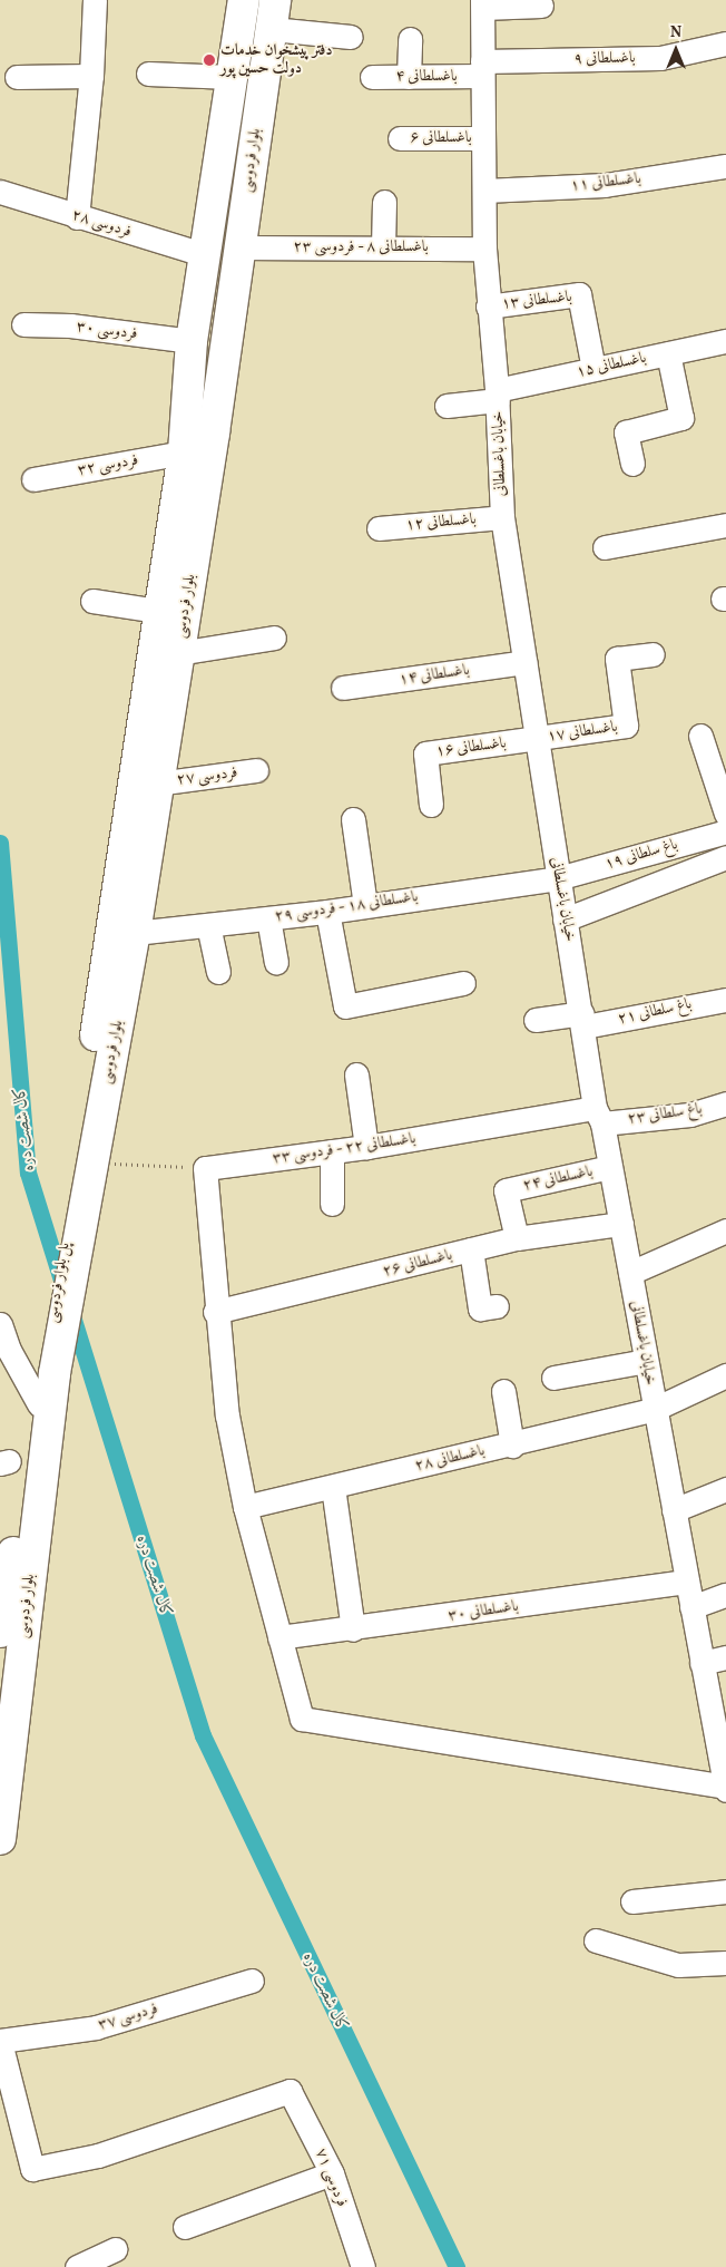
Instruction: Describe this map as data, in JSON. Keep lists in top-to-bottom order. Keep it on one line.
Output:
{"streets":{"main road":["بلوار فردوسی","پل بلوار فردوسی"],"street":["باغسلطانی ۹","باغسلطانی ۴","باغسلطانی ۶","باغسلطانی ۱۱","فردوسی ۲۸","باغسلطانی ۸ - فردوسی ۲۳","باغسلطانی ۱۳","فردوسی ۳۰","باغسلطانی ۱۵","خیابان باغسلطانی","فردوسی ۳۲","باغسلطانی ۱۲","باغسلطانی ۱۴","باغسلطانی ۱۷","باغسلطانی ۱۶","فردوسی ۲۷","باغ سلطانی ۱۹","باغسلطانی ۱۸ - فردوسی ۲۹","باغ سلطانی ۲۱","باغ سلطانی ۲۳","باغسلطانی ۲۲ - فردوسی ۳۳","باغسلطانی ۲۴","باغسلطانی ۲۶","باغسلطانی ۲۸","باغسلطانی ۳۰","فردوسی ۳۷","فردوسی ۷۱"]},"crossings":[["باغسلطانی ۹","باغسلطانی ۴"],["باغسلطانی ۹","خیابان باغسلطانی"],["باغسلطانی ۴","خیابان باغسلطانی"],["باغسلطانی ۶","خیابان باغسلطانی"],["بلوار فردوسی","فردوسی ۲۸"],["بلوار فردوسی","باغسلطانی ۸ - فردوسی ۲۳"],["بلوار فردوسی","فردوسی ۳۰"],["بلوار فردوسی","فردوسی ۳۲"],["بلوار فردوسی","فردوسی ۲۷"],["بلوار فردوسی","باغسلطانی ۱۸ - فردوسی ۲۹"],["بلوار فردوسی","پل بلوار فردوسی"],["باغسلطانی ۱۱","خیابان باغسلطانی"],["باغسلطانی ۸ - فردوسی ۲۳","خیابان باغسلطانی"],["باغسلطانی ۱۳","باغسلطانی ۱۵"],["باغسلطانی ۱۳","خیابان باغسلطانی"],["باغسلطانی ۱۵","خیابان باغسلطانی"],["خیابان باغسلطانی","باغسلطانی ۱۲"],["خیابان باغسلطانی","باغسلطانی ۱۴"],["خیابان باغسلطانی","باغسلطانی ۱۷"],["خیابان باغسلطانی","باغسلطانی ۱۶"],["خیابان باغسلطانی","باغ سلطانی ۱۹"],["خیابان باغسلطانی","باغسلطانی ۱۸ - فردوسی ۲۹"],["خیابان باغسلطانی","باغ سلطانی ۲۱"],["خیابان باغسلطانی","باغ سلطانی ۲۳"],["خیابان باغسلطانی","باغسلطانی ۲۲ - فردوسی ۳۳"],["خیابان باغسلطانی","باغسلطانی ۲۴"],["خیابان باغسلطانی","باغسلطانی ۲۶"],["خیابان باغسلطانی","باغسلطانی ۲۸"],["خیابان باغسلطانی","باغسلطانی ۳۰"],["باغسلطانی ۱۷","باغسلطانی ۱۶"],["باغ سلطانی ۱۹","باغسلطانی ۱۸ - فردوسی ۲۹"],["باغ سلطانی ۲۳","باغسلطانی ۲۲ - فردوسی ۳۳"],["باغسلطانی ۲۴","باغسلطانی ۲۶"],["فردوسی ۳۷","فردوسی ۷۱"]],"water":["کال شصت دره"],"places":["دفتر پیشخوان خدمات دولت حسین پور"],"north":"top"}
